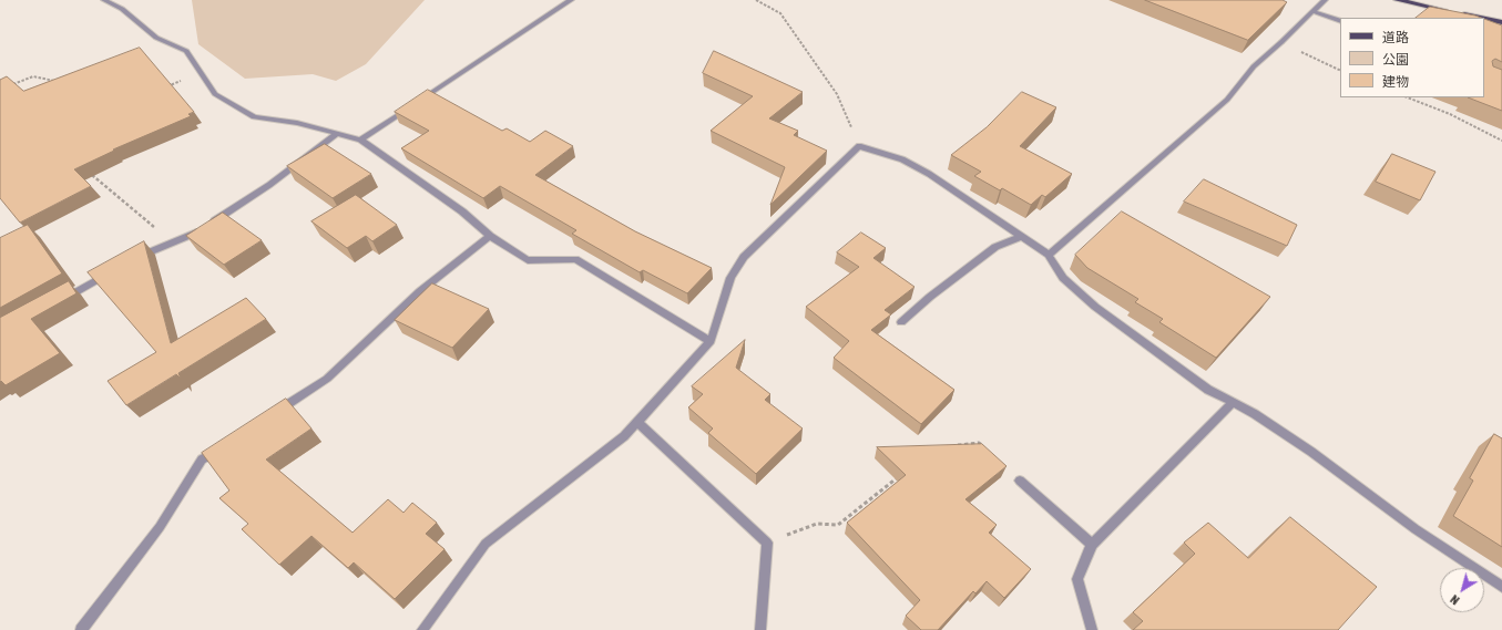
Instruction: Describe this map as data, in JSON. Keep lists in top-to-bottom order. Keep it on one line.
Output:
{"legend":["道路","公園","建物"],"north":"bottom left"}
